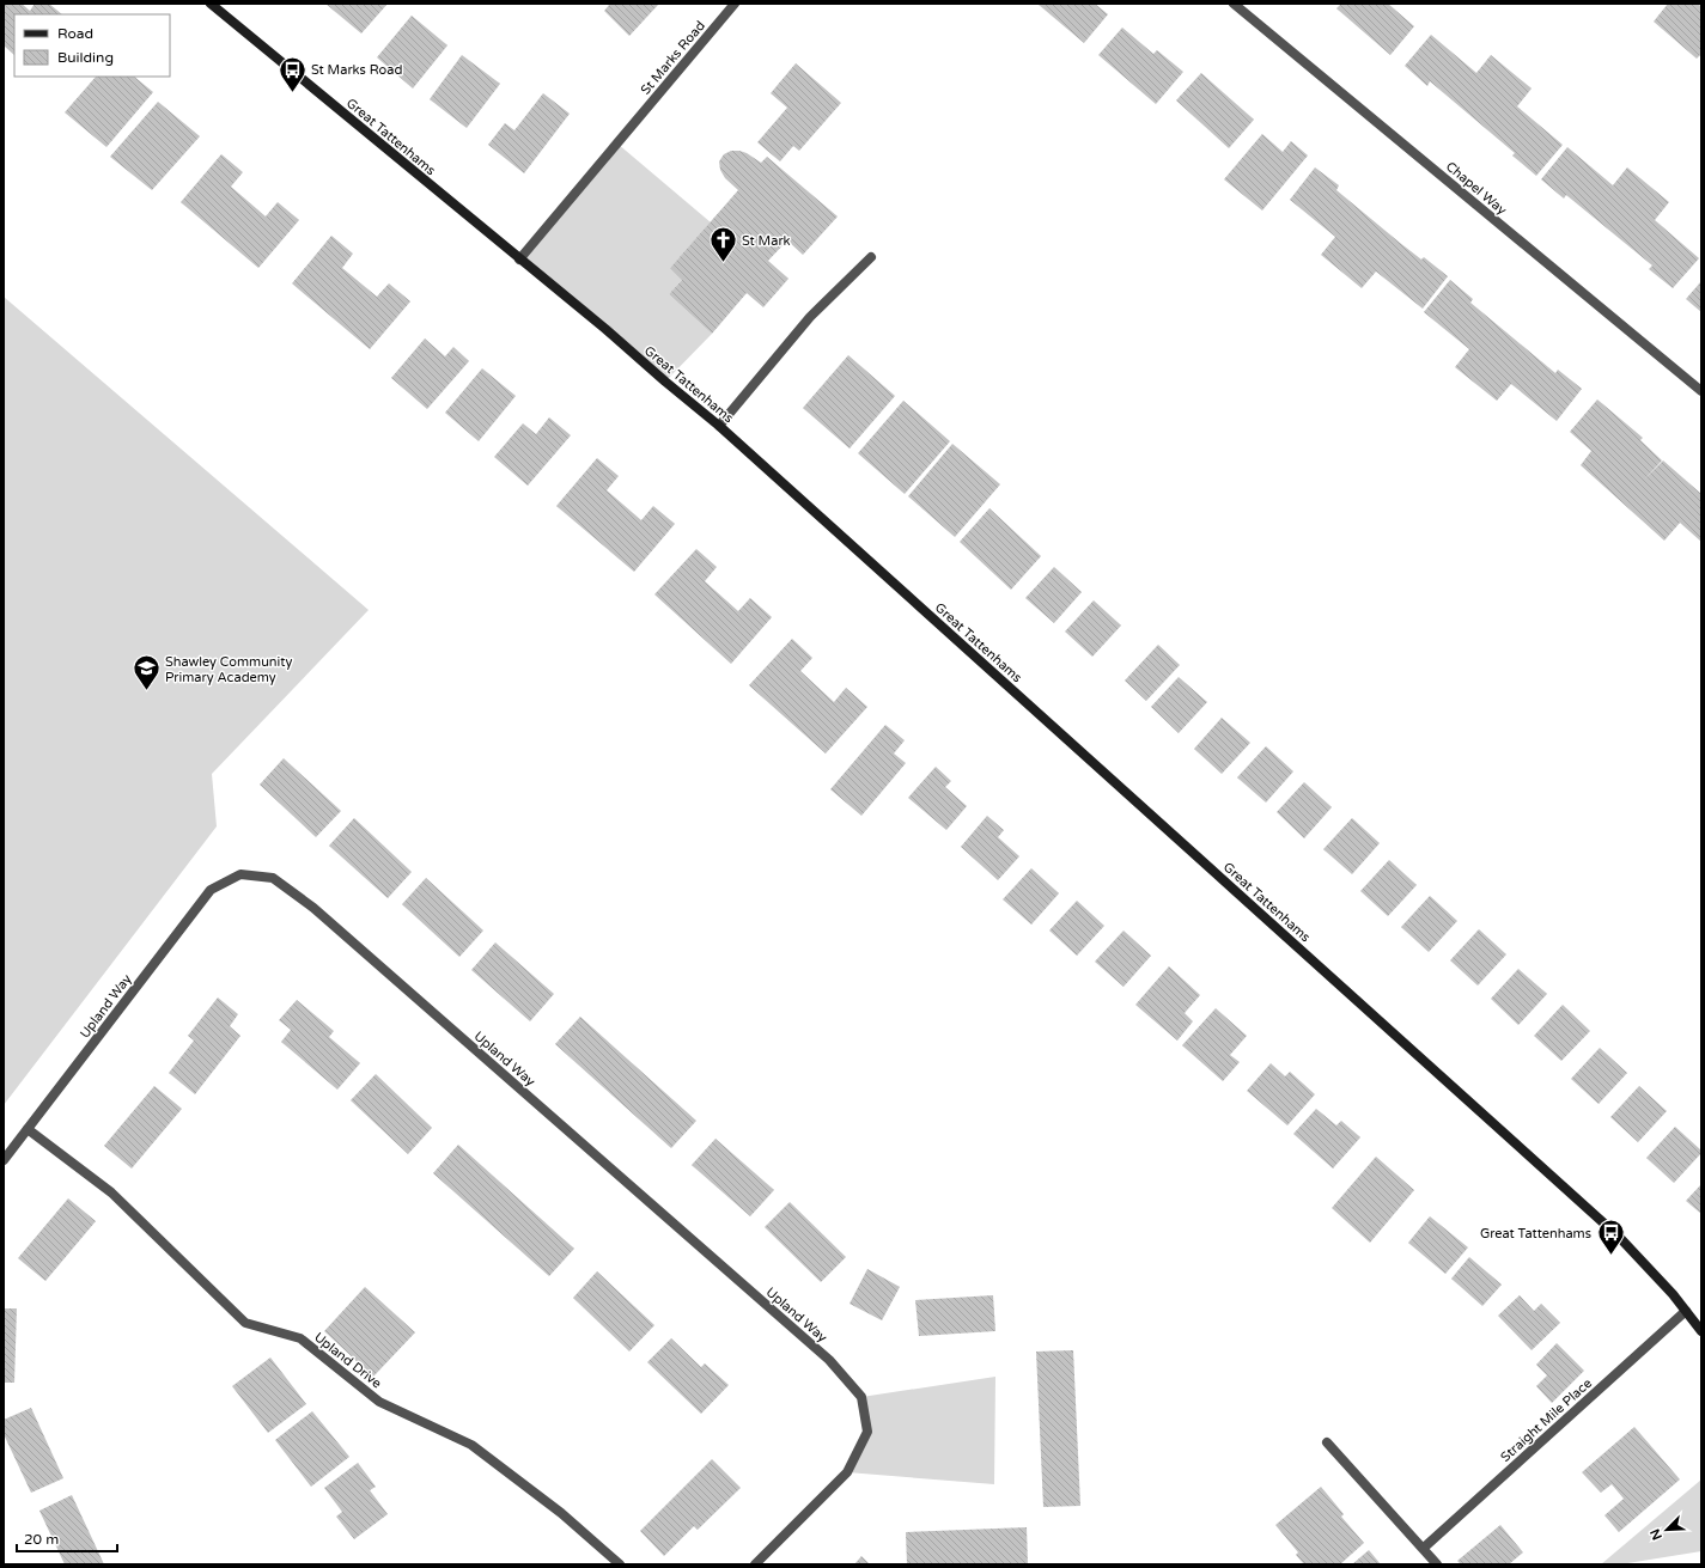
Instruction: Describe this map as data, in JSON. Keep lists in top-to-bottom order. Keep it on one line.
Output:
{"streets":{"main road":["Great Tattenhams"],"street":["St Marks Road","Chapel Way","Upland Way","Upland Drive","Straight Mile Place"]},"crossings":[["St Marks Road","Great Tattenhams"],["Great Tattenhams","Straight Mile Place"],["Upland Way","Upland Drive"]],"places":{"bus stop":["St Marks Road","Great Tattenhams"],"church":["St Mark"],"school or university":["Shawley Community Primary Academy"]},"legend":["Road","Building"],"scale_bar":"20 m","north":"bottom left"}
